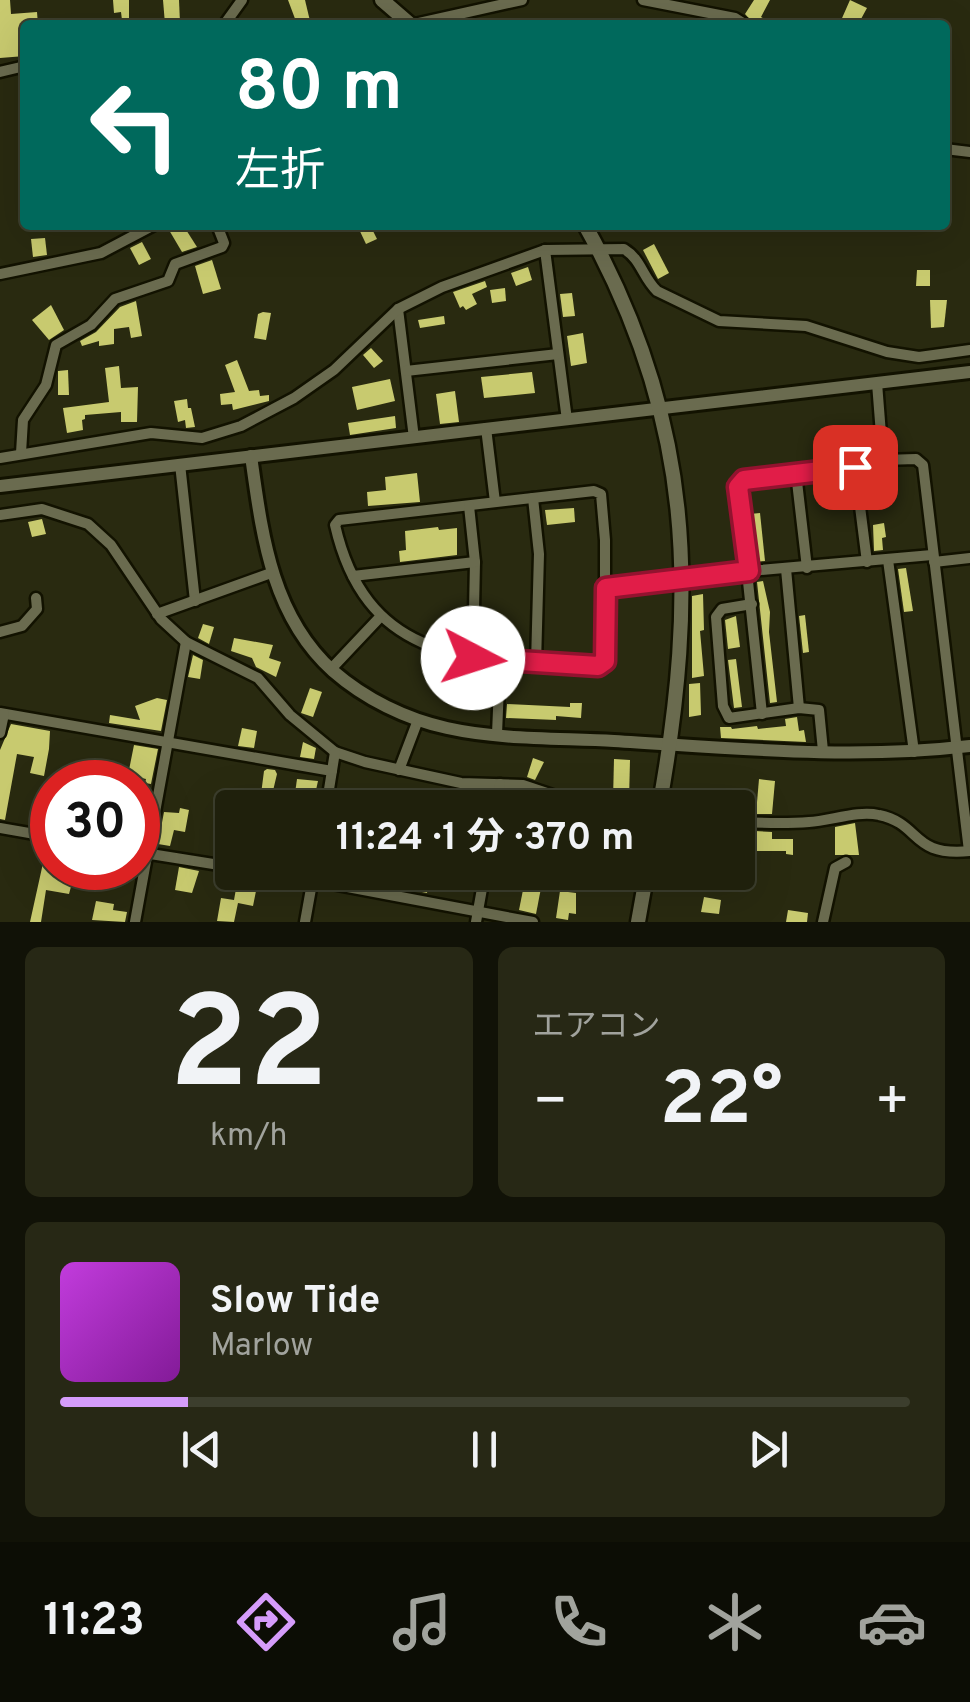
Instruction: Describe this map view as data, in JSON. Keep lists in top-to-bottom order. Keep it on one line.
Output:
{"page":{"turn":["80 m","左折"],"limit":"30","trip":"11:24 · 1 分 · 370 m","tile":[["22","km/h"],"エアコン"],"heat":["−","22°","+"],"song":["Slow Tide","Marlow"],"tabs":"11:23"}}
